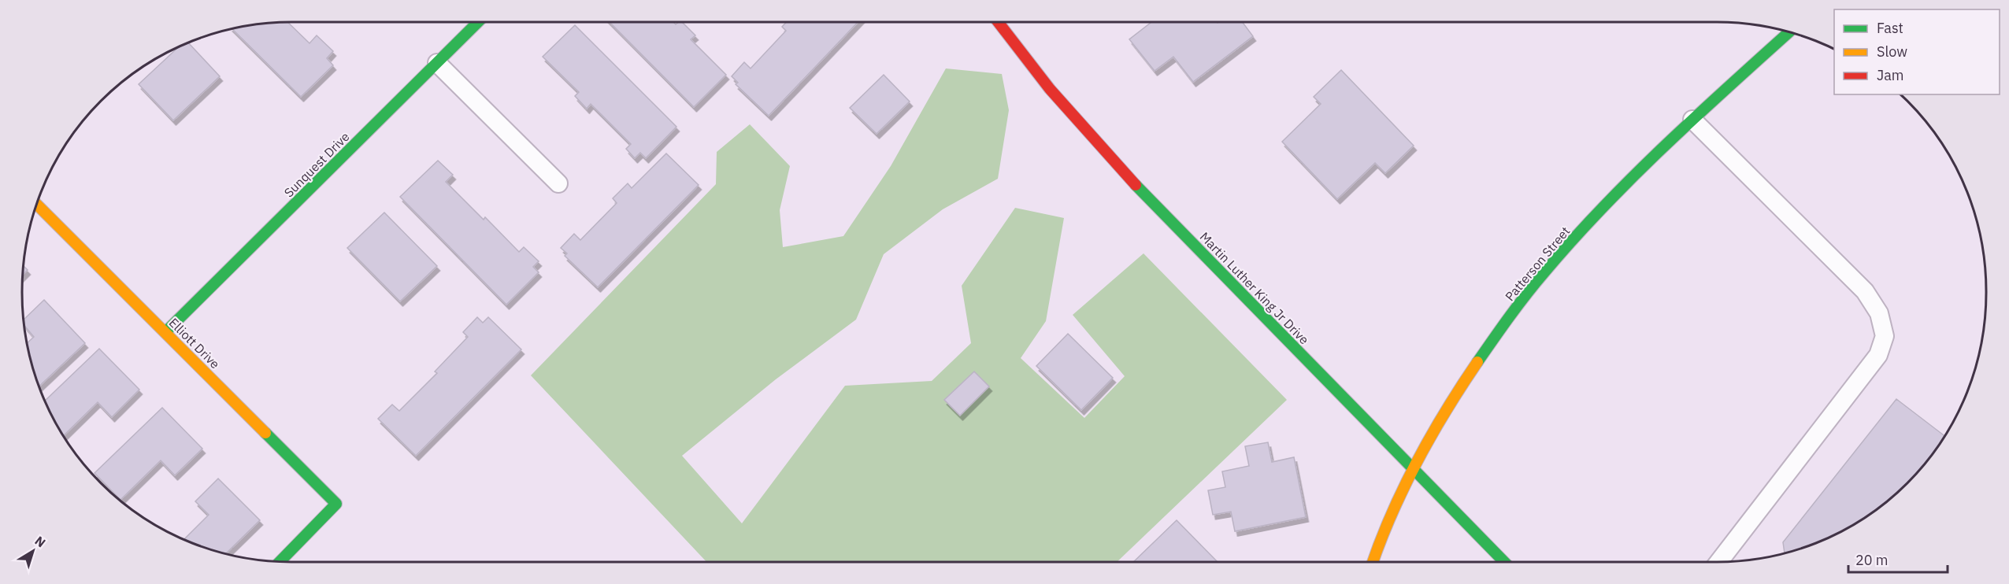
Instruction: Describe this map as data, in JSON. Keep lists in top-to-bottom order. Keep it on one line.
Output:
{"streets":{"street":["Sunquest Drive","Patterson Street","Martin Luther King Jr Drive","Elliott Drive"]},"crossings":[["Sunquest Drive","Elliott Drive"],["Patterson Street","Martin Luther King Jr Drive"]],"legend":["Fast","Slow","Jam"],"scale_bar":"20 m","north":"top right"}
